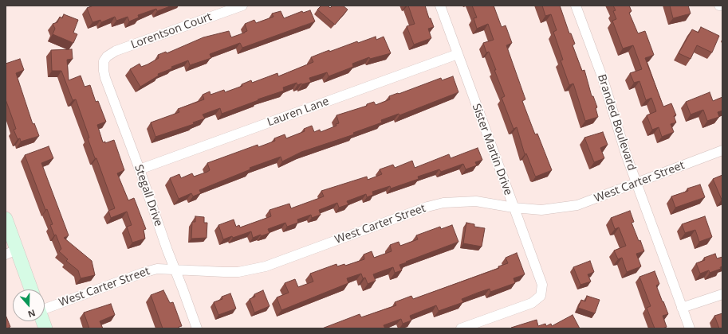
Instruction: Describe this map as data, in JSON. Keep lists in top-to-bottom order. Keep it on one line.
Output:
{"streets":{"street":["Lorentson Court","Lauren Lane","Branded Boulevard","Sister Martin Drive","West Carter Street","Stegall Drive"]},"crossings":[["Lorentson Court","Stegall Drive"],["Lauren Lane","Sister Martin Drive"],["Lauren Lane","Stegall Drive"],["Branded Boulevard","West Carter Street"],["Sister Martin Drive","West Carter Street"],["West Carter Street","Stegall Drive"]],"north":"bottom"}
